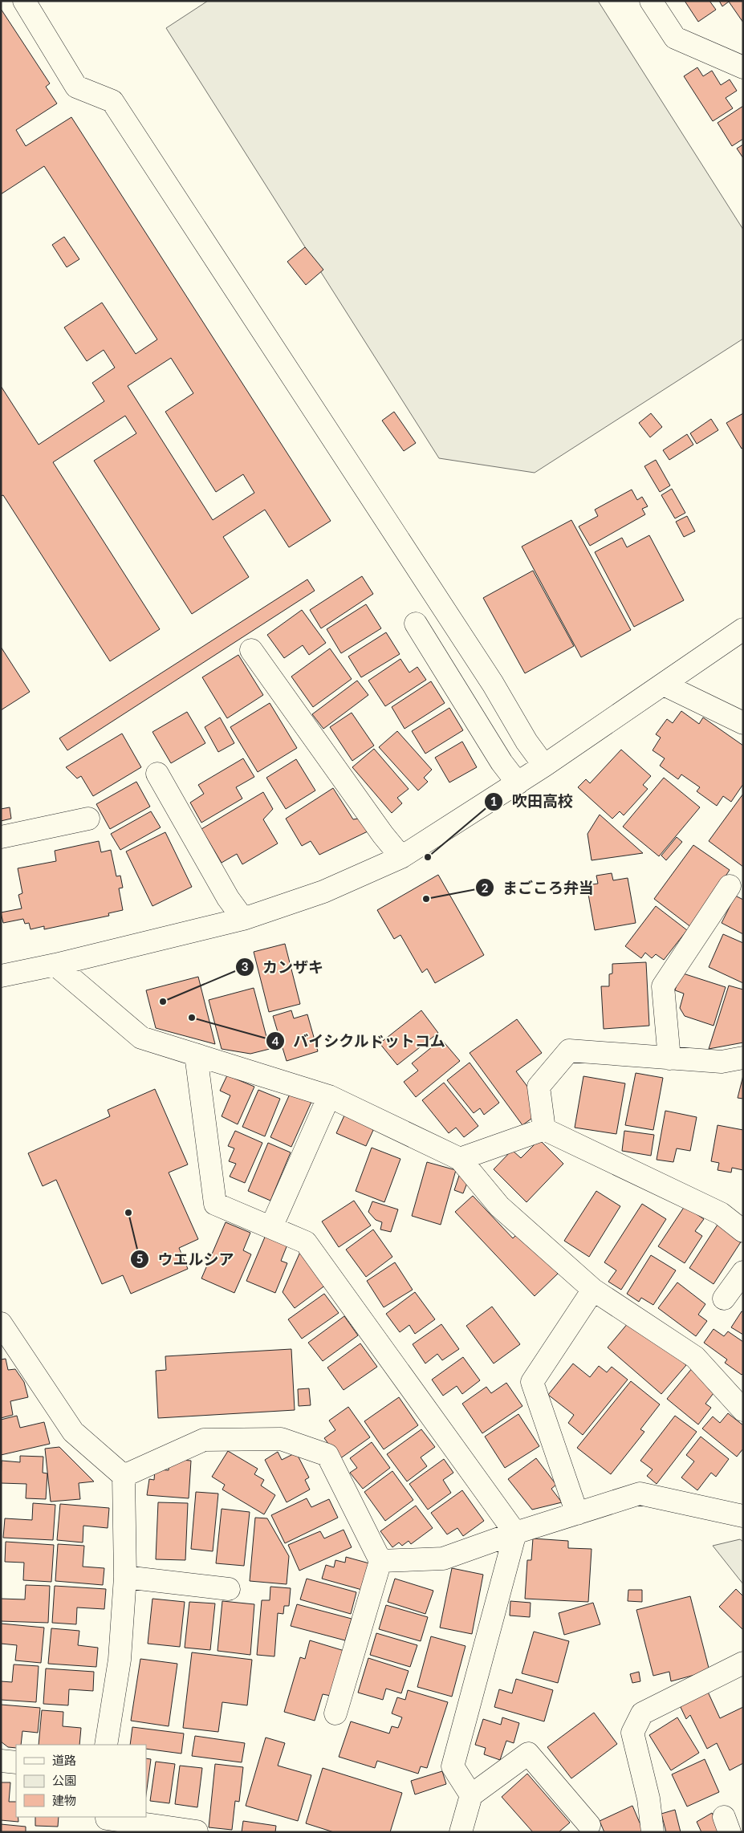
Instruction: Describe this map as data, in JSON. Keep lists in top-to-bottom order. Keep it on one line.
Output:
{"places":["吹田高校","まごころ弁当","カンザキ","バイシクルドットコム","ウエルシア"],"legend":["道路","公園","建物"]}
